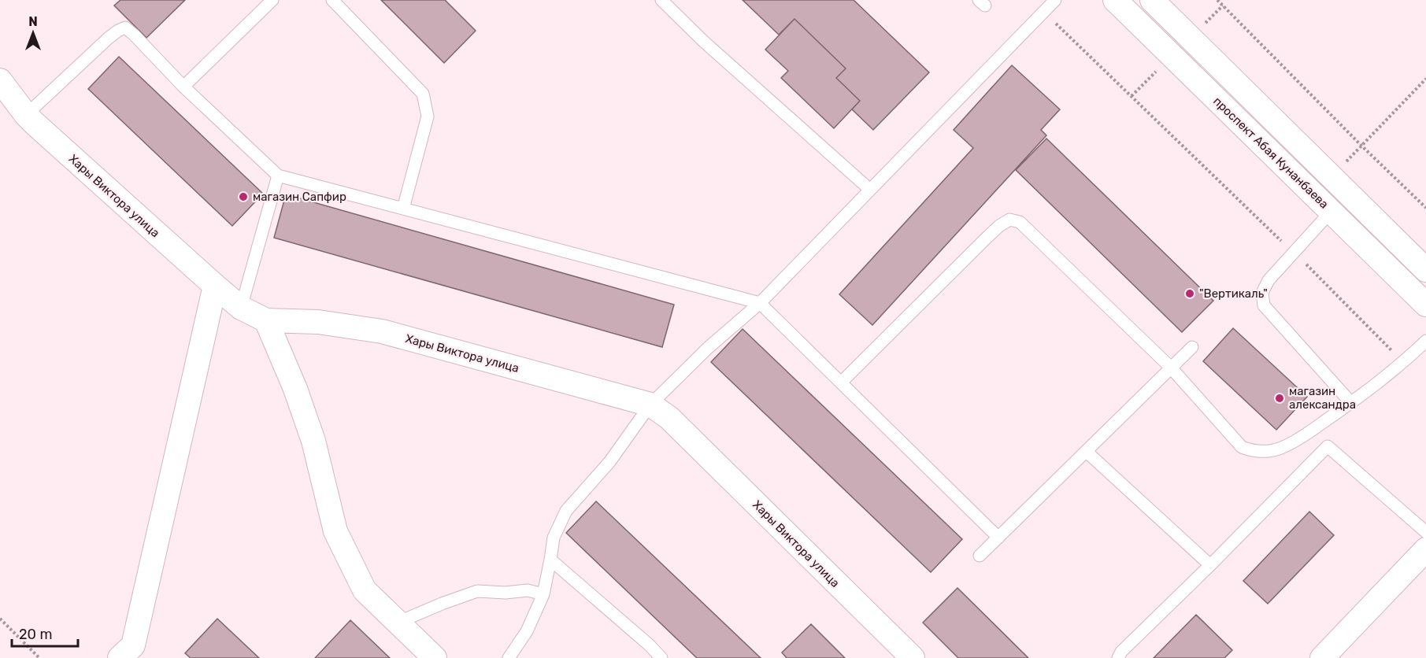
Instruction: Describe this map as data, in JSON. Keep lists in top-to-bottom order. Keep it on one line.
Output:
{"streets":{"street":["проспект Абая Кунанбаева","Хары Виктора улица"]},"places":["магазин Сапфир","\"Вертикаль\"","магазин александра"],"scale_bar":"20 m","north":"top"}
